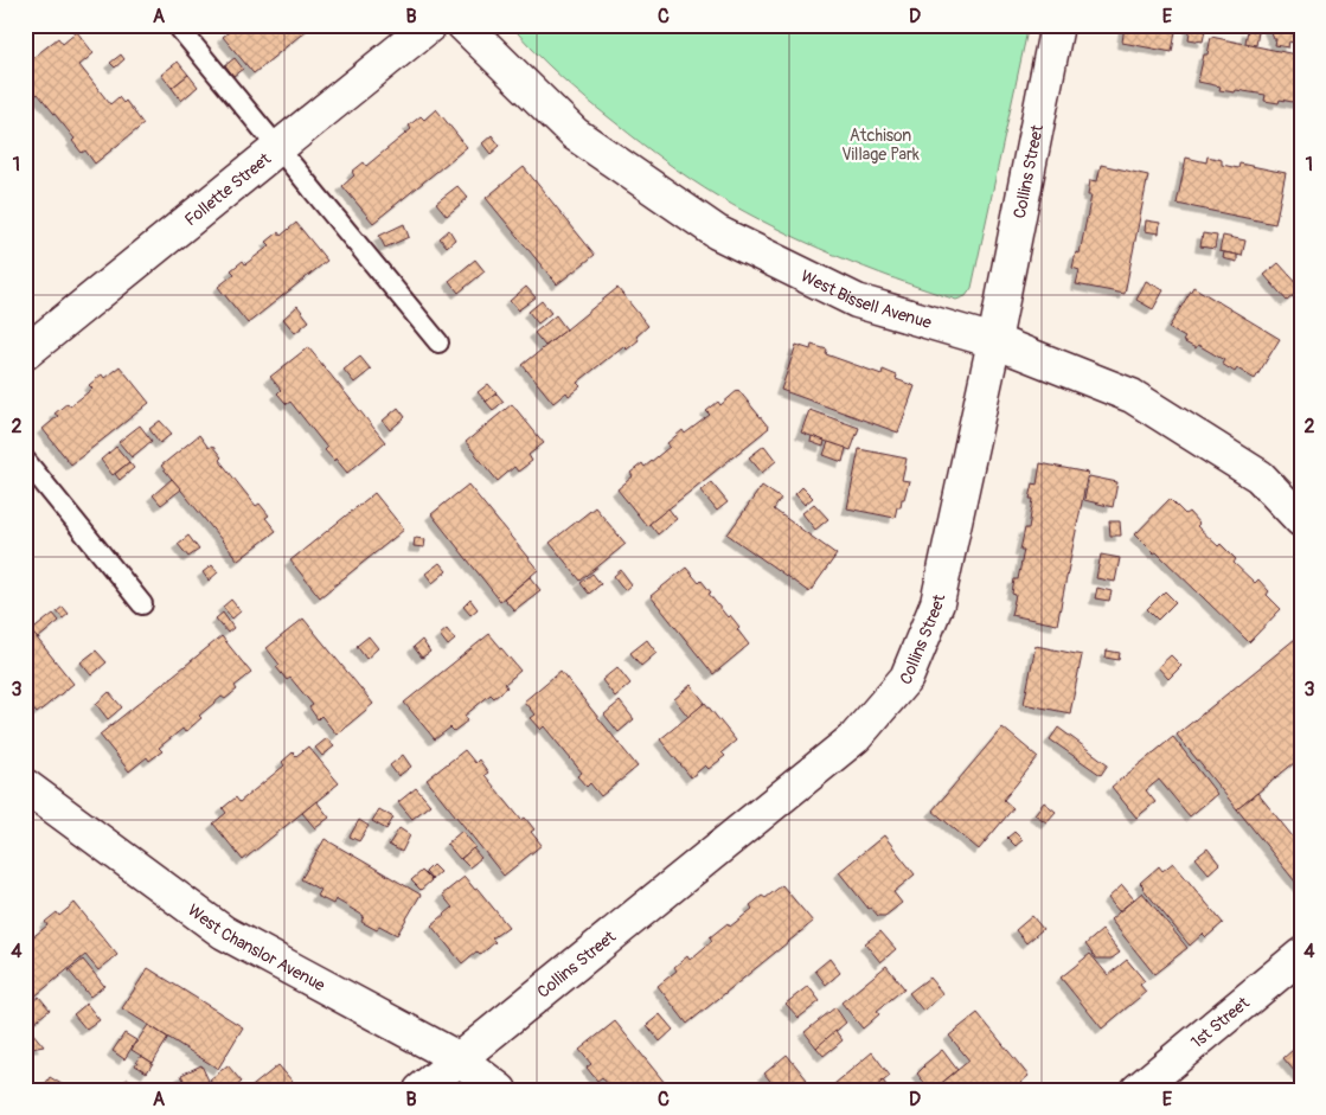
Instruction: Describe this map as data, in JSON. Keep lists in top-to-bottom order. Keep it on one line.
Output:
{"streets":{"street":["Collins Street","Follette Street","West Bissell Avenue","West Chanslor Avenue","1st Street"]},"crossings":[["Collins Street","West Bissell Avenue"],["Collins Street","West Chanslor Avenue"]],"parks":["Atchison Village Park"],"grid":{"columns":["A","B","C","D","E"],"rows":["1","2","3","4"]}}
